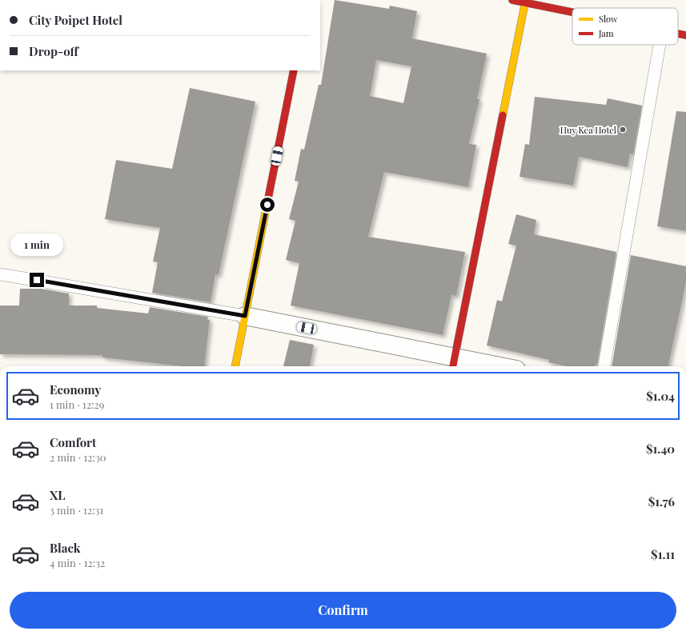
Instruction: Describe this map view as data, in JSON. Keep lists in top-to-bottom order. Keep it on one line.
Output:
{"places":["Huy Kea Hotel"],"legend":["Slow","Jam"],"page":{"banner":["City Poipet Hotel","Drop-off"],"bubble":"1 min","list":[{"name":"Economy","note":"1 min · 12:29","value":"$1.04"},{"name":"Comfort","note":"2 min · 12:30","value":"$1.40"},{"name":"XL","note":"3 min · 12:31","value":"$1.76"},{"name":"Black","note":"4 min · 12:32","value":"$1.11"}],"buttons":"Confirm"}}
